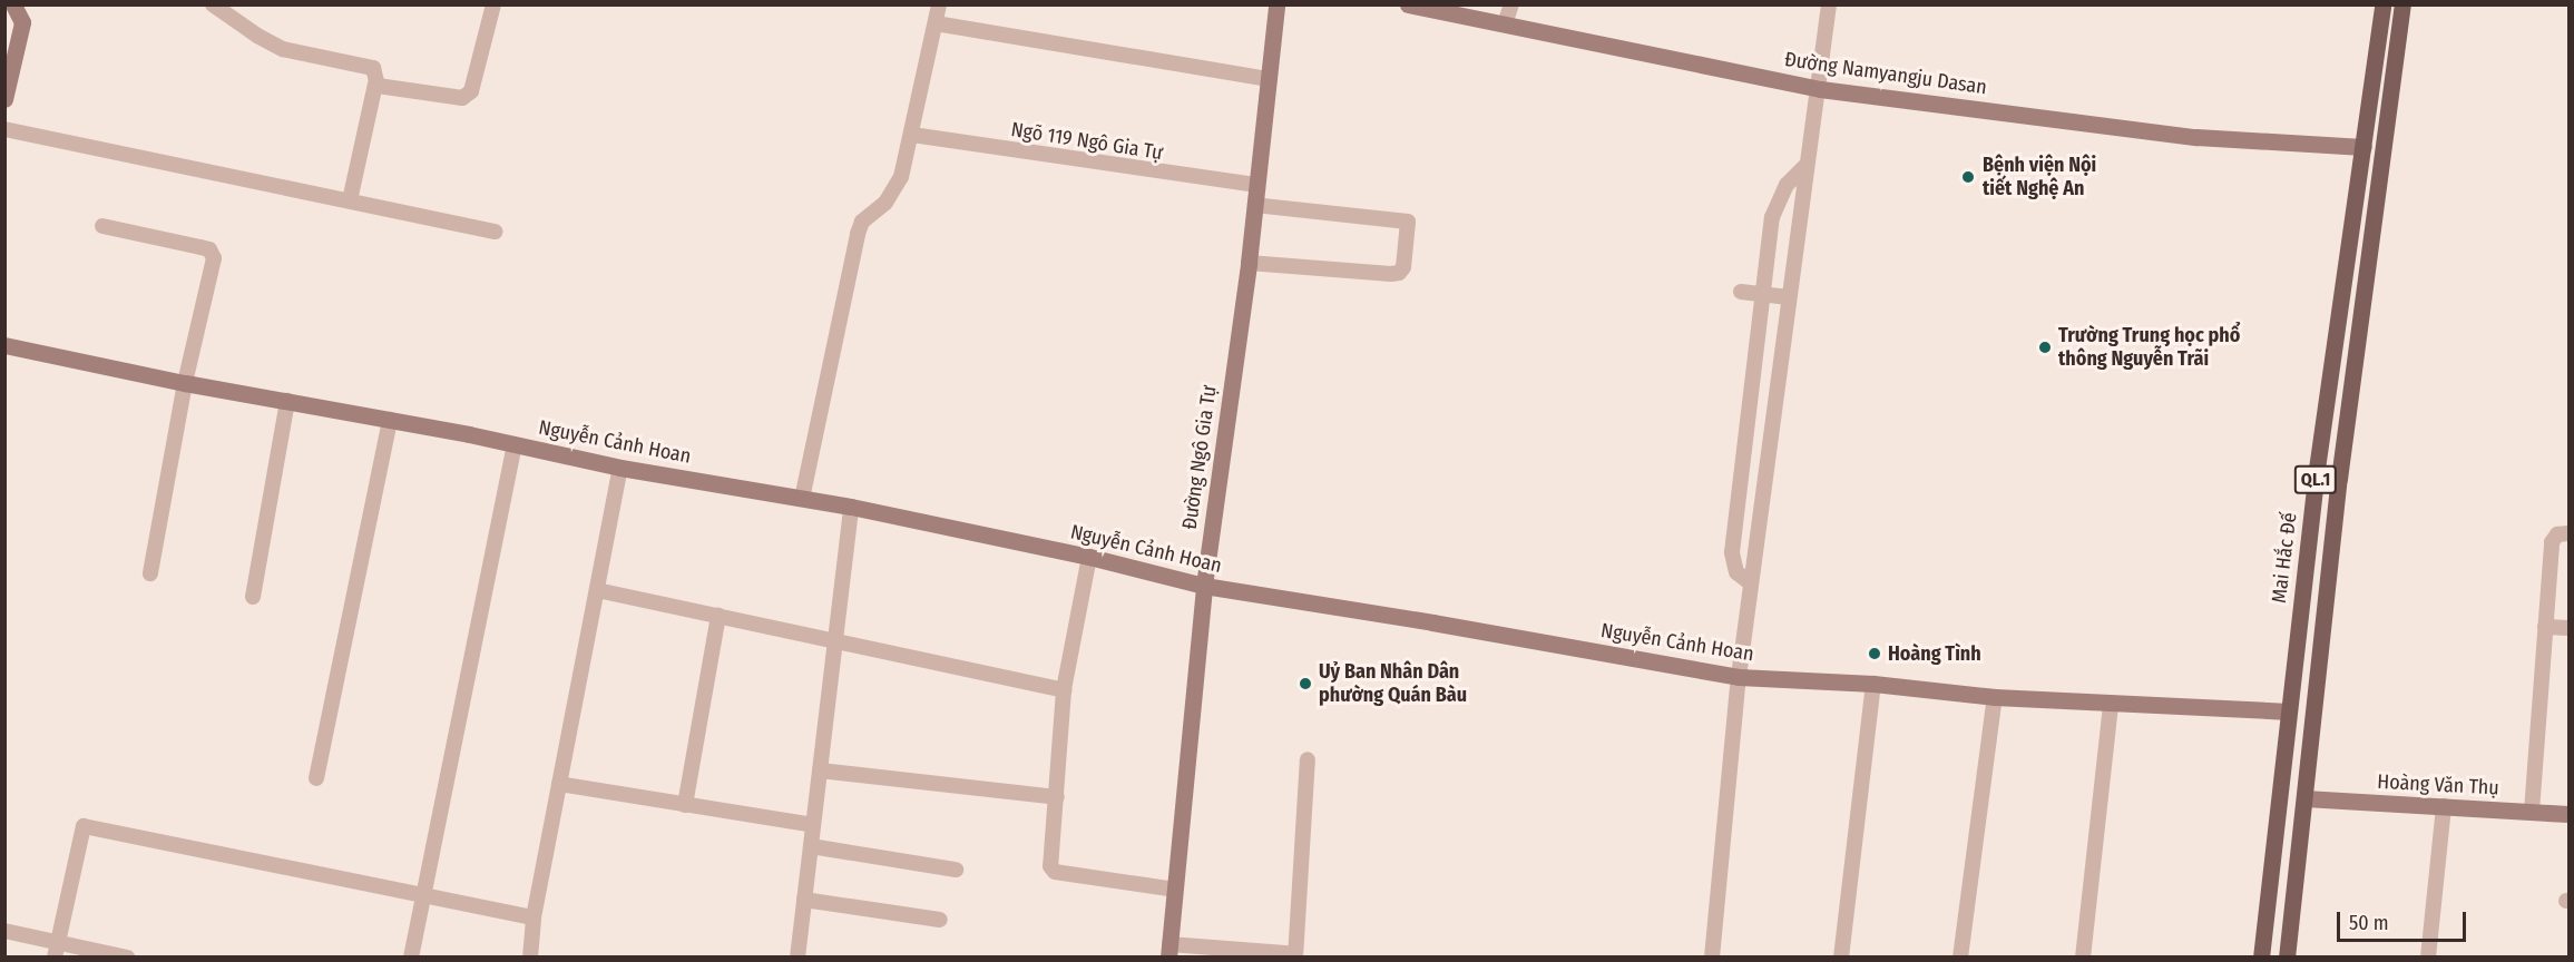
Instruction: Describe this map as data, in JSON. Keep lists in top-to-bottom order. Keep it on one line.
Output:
{"streets":{"main road":["QL.1","Mai Hắc Đế"],"street":["Đường Namyangju Dasan","Ngõ 119 Ngô Gia Tự","Nguyễn Cảnh Hoan","Đường Ngô Gia Tự","Hoàng Văn Thụ"]},"crossings":[["Đường Namyangju Dasan","Mai Hắc Đế"],["Ngõ 119 Ngô Gia Tự","Đường Ngô Gia Tự"],["Nguyễn Cảnh Hoan","Đường Ngô Gia Tự"],["Nguyễn Cảnh Hoan","Mai Hắc Đế"],["QL.1","Hoàng Văn Thụ"]],"places":["Bệnh viện Nội tiết Nghệ An","Trường Trung học phổ thông Nguyễn Trãi","Hoàng Tình","Uỷ Ban Nhân Dân phường Quán Bàu"],"scale_bar":"50 m"}
